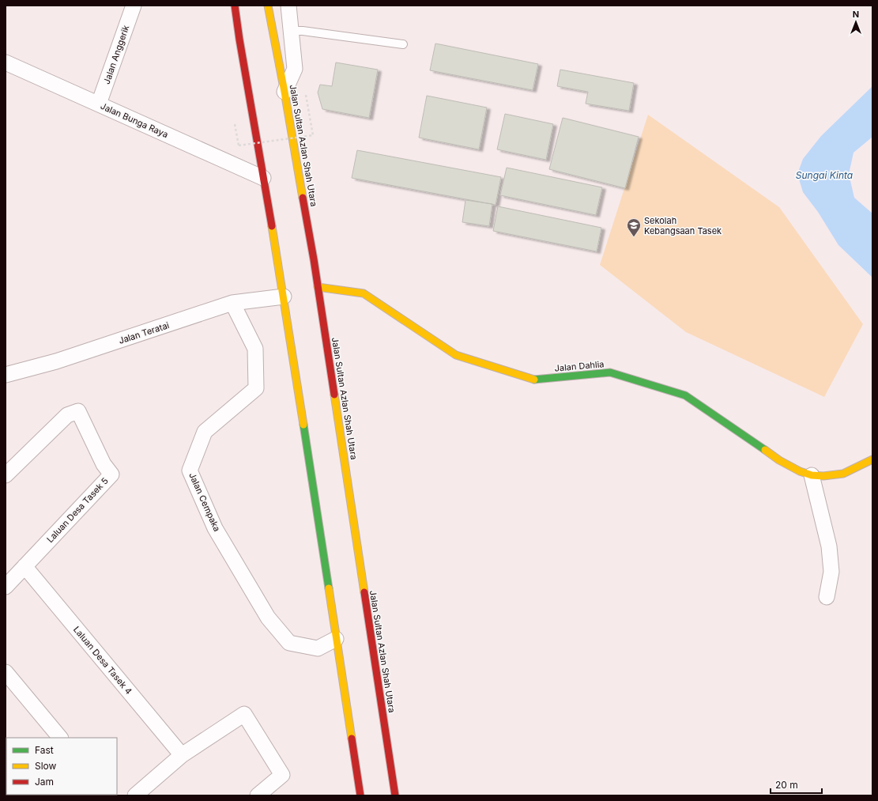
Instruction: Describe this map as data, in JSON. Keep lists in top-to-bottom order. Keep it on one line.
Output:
{"streets":{"main road":["Jalan Sultan Azlan Shah Utara","Jalan Dahlia"],"street":["Jalan Anggerik","Jalan Bunga Raya","Jalan Teratai","Jalan Cempaka","Laluan Desa Tasek 5","Laluan Desa Tasek 4"]},"crossings":[["Jalan Anggerik","Jalan Bunga Raya"],["Jalan Sultan Azlan Shah Utara","Jalan Dahlia"],["Jalan Teratai","Jalan Cempaka"],["Laluan Desa Tasek 5","Laluan Desa Tasek 4"]],"water":["Sungai Kinta"],"places":{"school or university":["Sekolah Kebangsaan Tasek"]},"legend":["Fast","Slow","Jam"],"scale_bar":"20 m","north":"top"}
